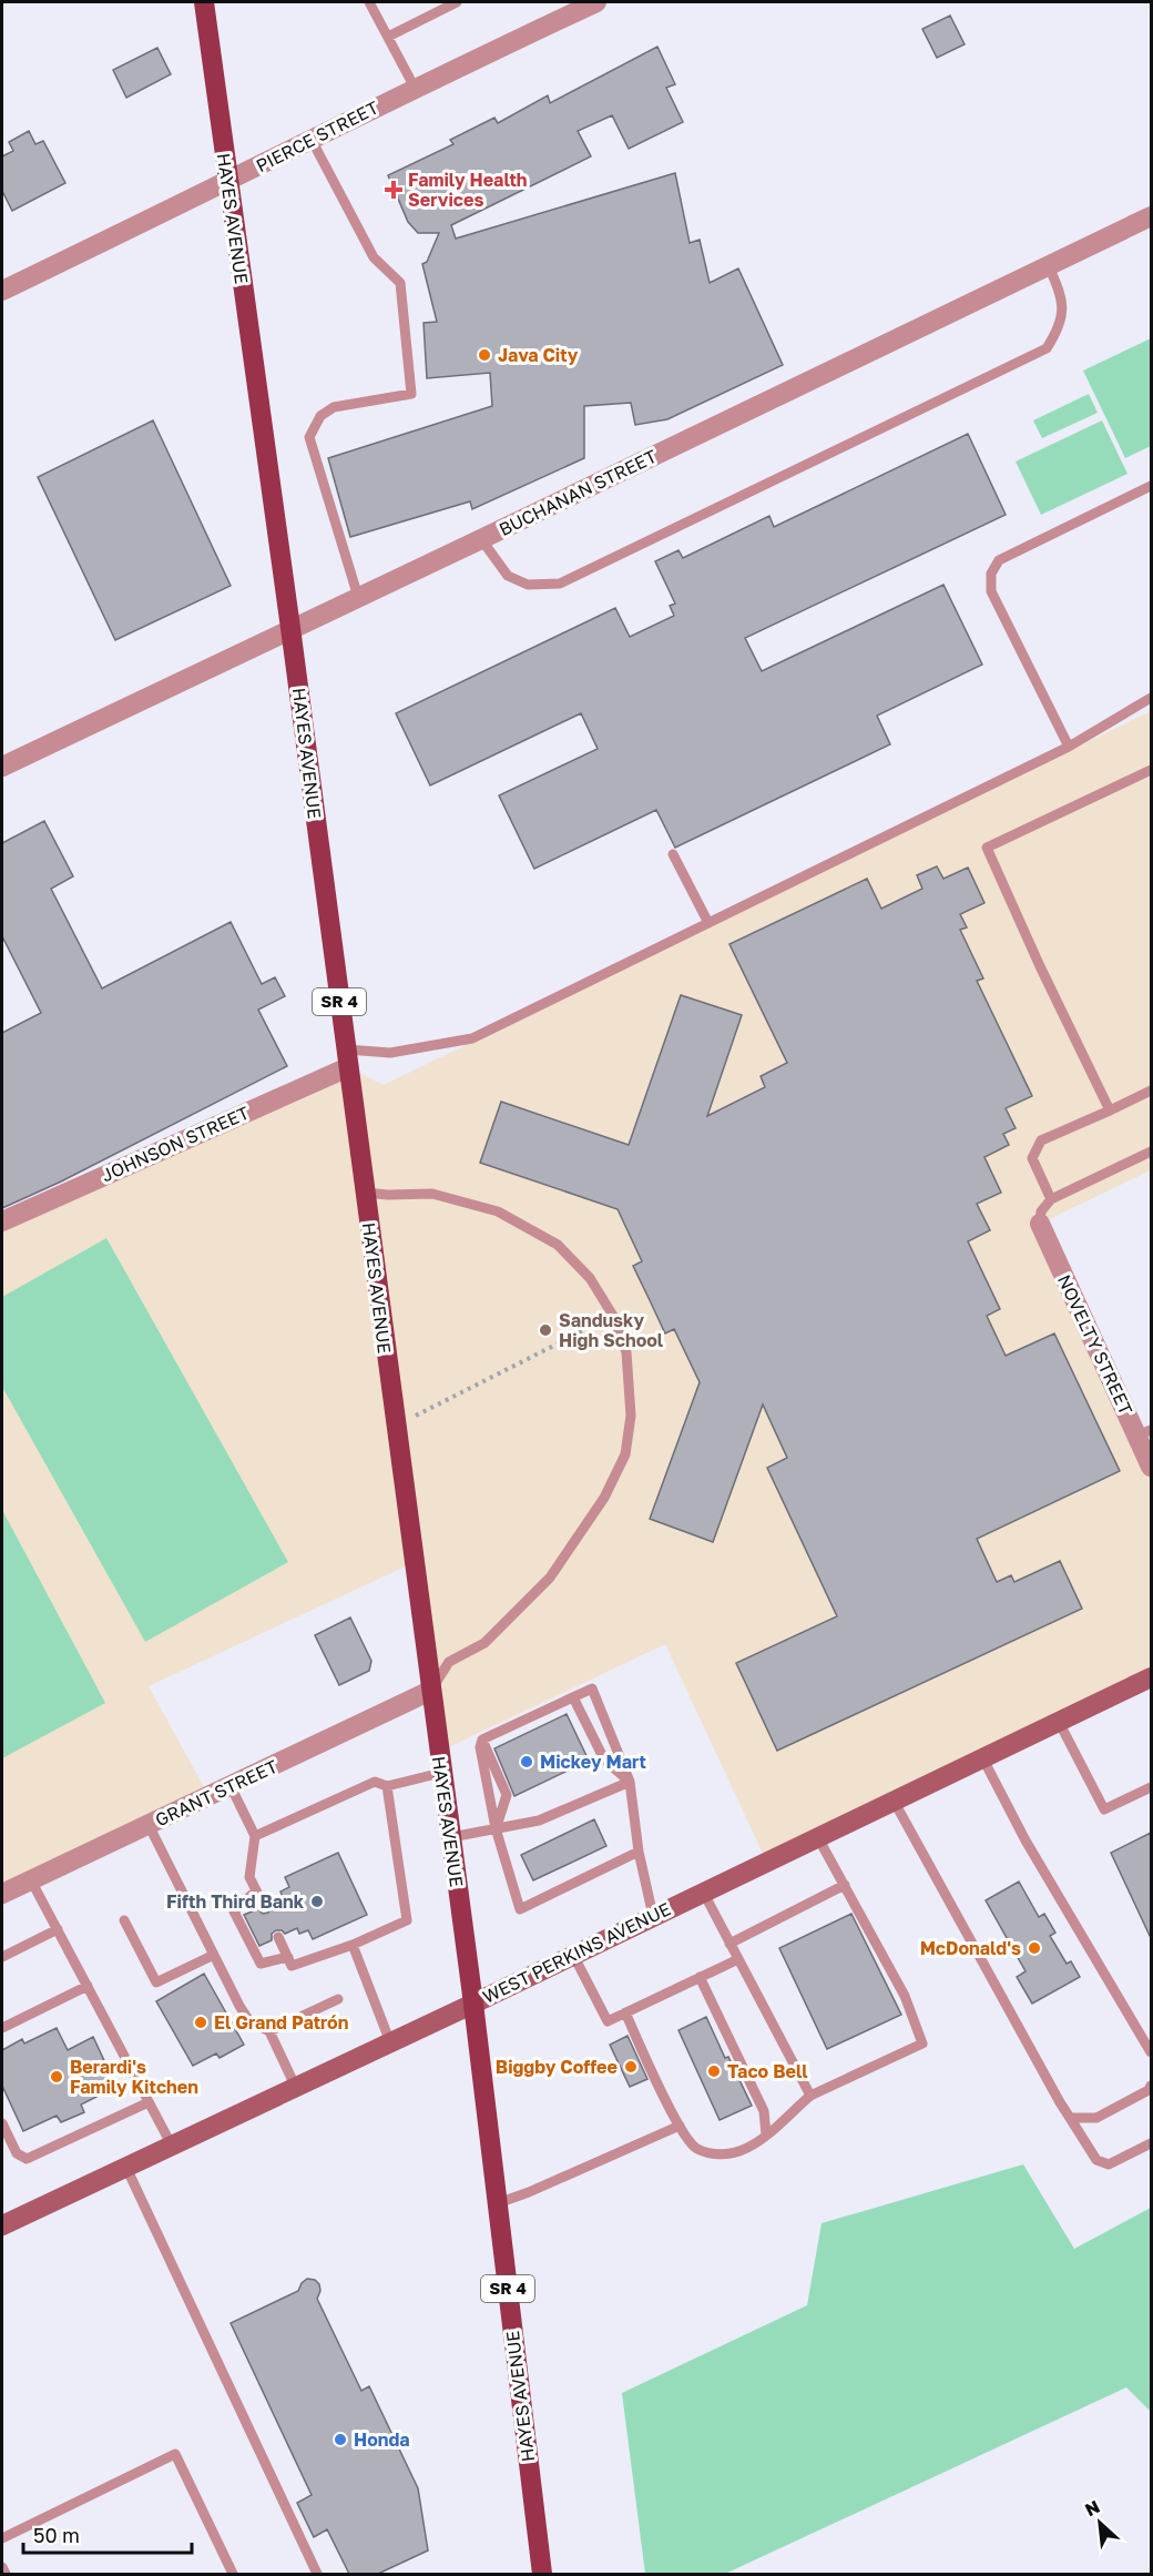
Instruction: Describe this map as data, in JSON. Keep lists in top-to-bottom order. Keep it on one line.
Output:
{"streets":{"main road":["HAYES AVENUE","SR 4","WEST PERKINS AVENUE"],"street":["PIERCE STREET","BUCHANAN STREET","JOHNSON STREET","NOVELTY STREET","GRANT STREET"]},"crossings":[["PIERCE STREET","HAYES AVENUE"],["HAYES AVENUE","BUCHANAN STREET"],["HAYES AVENUE","JOHNSON STREET"],["HAYES AVENUE","GRANT STREET"],["HAYES AVENUE","WEST PERKINS AVENUE"]],"places":{"health":["Family Health Services"],"other":["Java City","Sandusky High School","Mickey Mart","Fifth Third Bank","McDonald's","El Grand Patrón","Biggby Coffee","Taco Bell","Berardi's Family Kitchen","Honda"]},"scale_bar":"50 m","north":"top left"}
